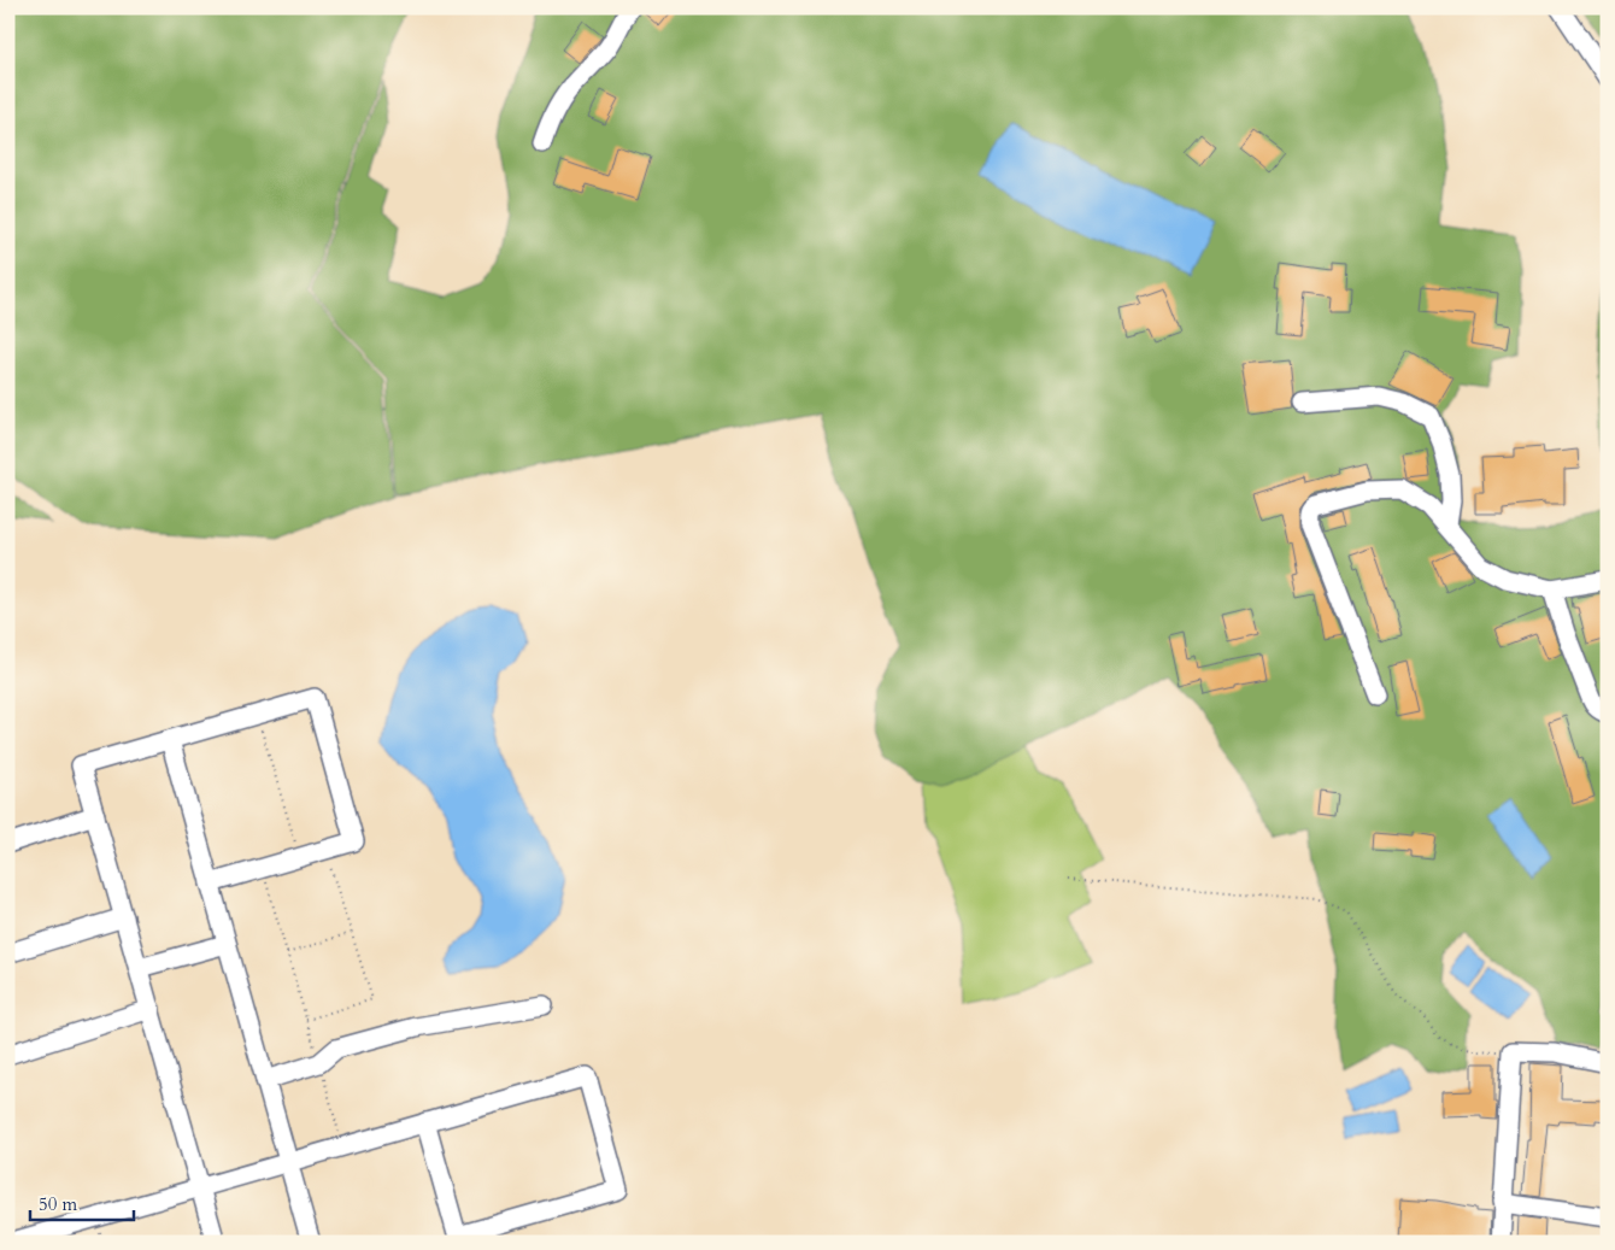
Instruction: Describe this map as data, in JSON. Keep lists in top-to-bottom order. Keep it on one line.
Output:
{"scale_bar":"50 m"}
